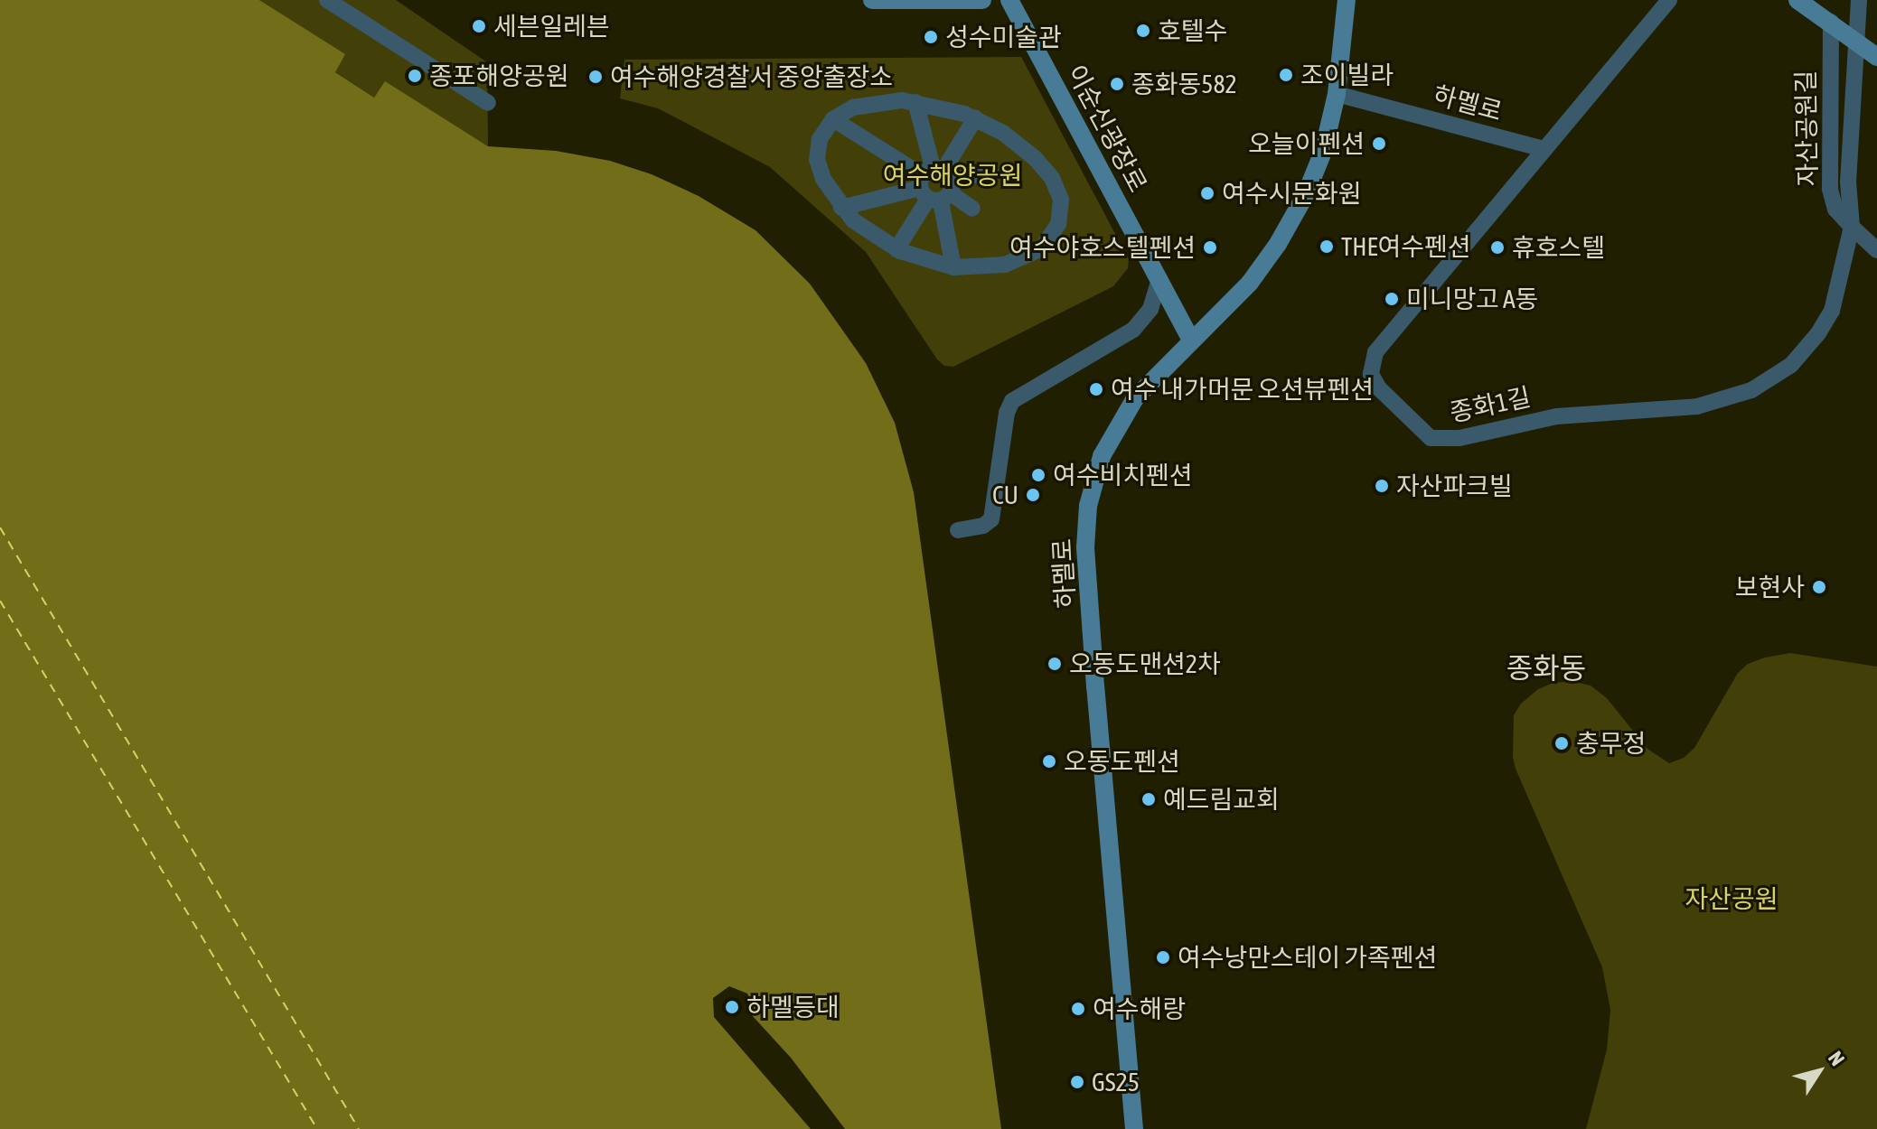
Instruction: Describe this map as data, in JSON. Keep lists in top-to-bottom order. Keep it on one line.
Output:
{"streets":{"street":["하멜로","이순신광장로","자산공원길","종화1길"]},"crossings":[["하멜로","이순신광장로"],["하멜로","종화1길"],["자산공원길","종화1길"]],"districts":["종화동"],"parks":["여수해양공원","자산공원"],"places":["세븐일레븐","호텔수","성수미술관","조이빌라","종포해양공원","여수해양경찰서 중앙출장소","종화동582","오늘이펜션","여수시문화원","THE여수펜션","여수야호스텔펜션","휴호스텔","미니망고 A동","여수 내가머문 오션뷰펜션","여수비치펜션","자산파크빌","CU","보현사","오동도맨션2차","충무정","오동도펜션","예드림교회","여수낭만스테이 가족펜션","하멜등대","여수해랑","GS25"],"north":"top right"}
